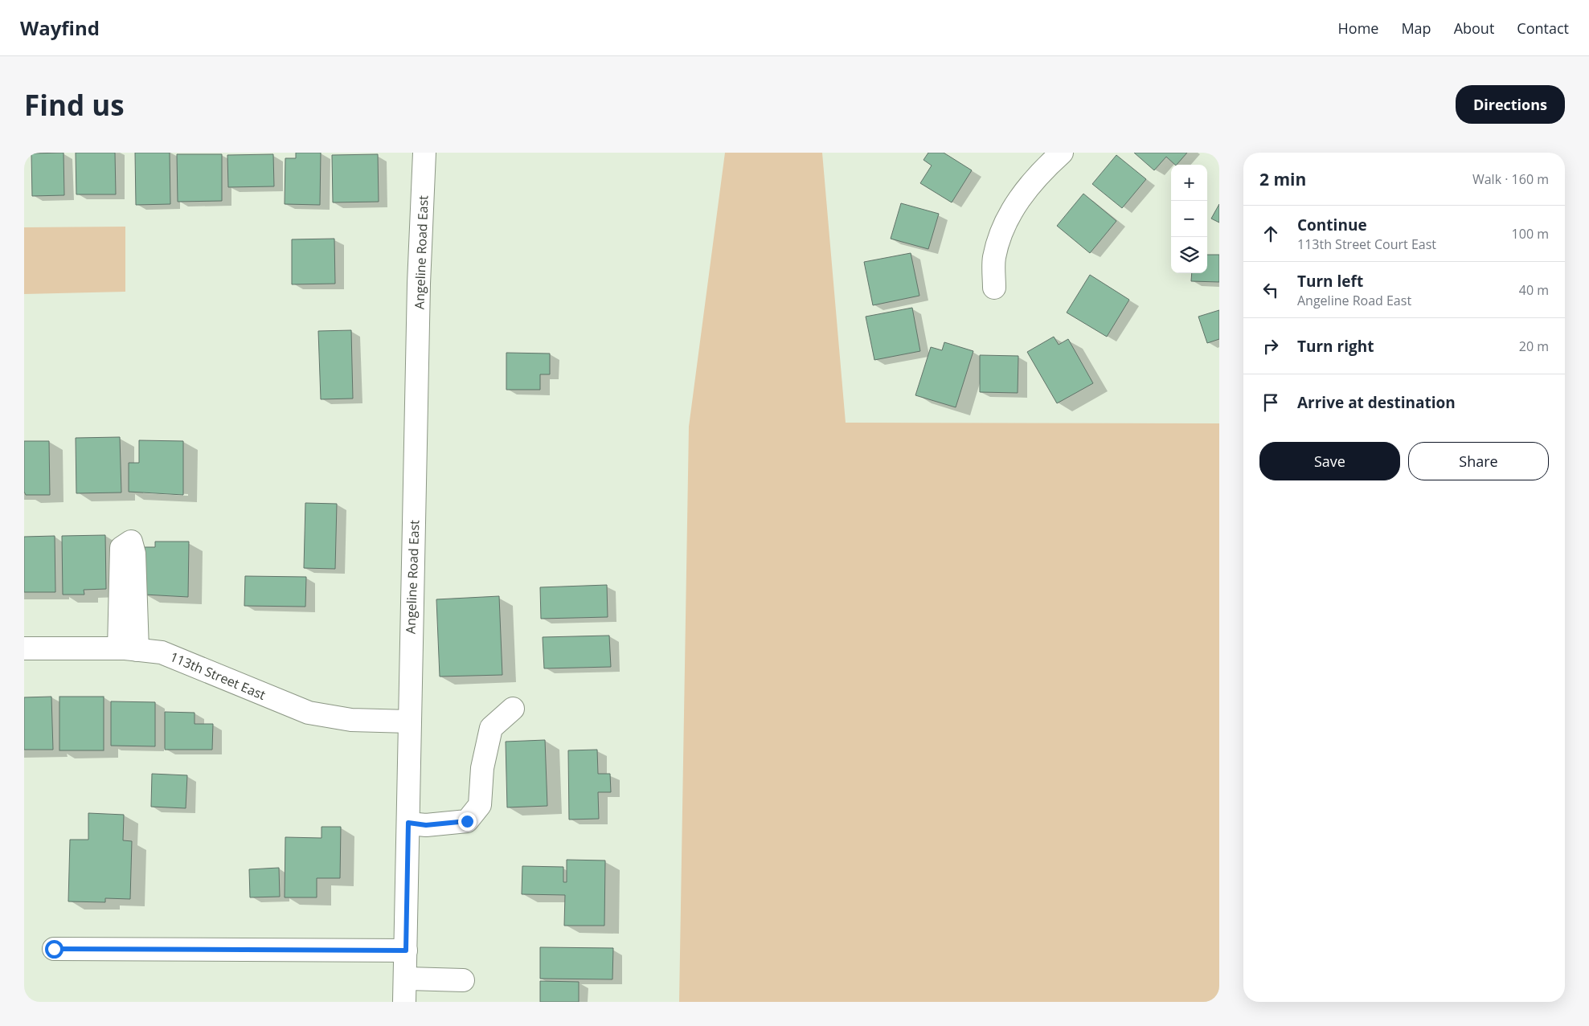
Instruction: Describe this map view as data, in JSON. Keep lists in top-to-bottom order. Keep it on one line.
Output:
{"streets":{"street":["Angeline Road East","113th Street East"]},"crossings":[["Angeline Road East","113th Street East"]],"page":{"header":"Wayfind","nav":["Home","Map","About","Contact"],"buttons":["Directions",["Save","Share"]],"title":"Find us","heading":["2 min","Walk · 160 m"],"map_buttons":["+","−"],"list":[["Continue","113th Street Court East","100 m"],["Turn left","Angeline Road East","40 m"],["Turn right","20 m"],"Arrive at destination"]}}
